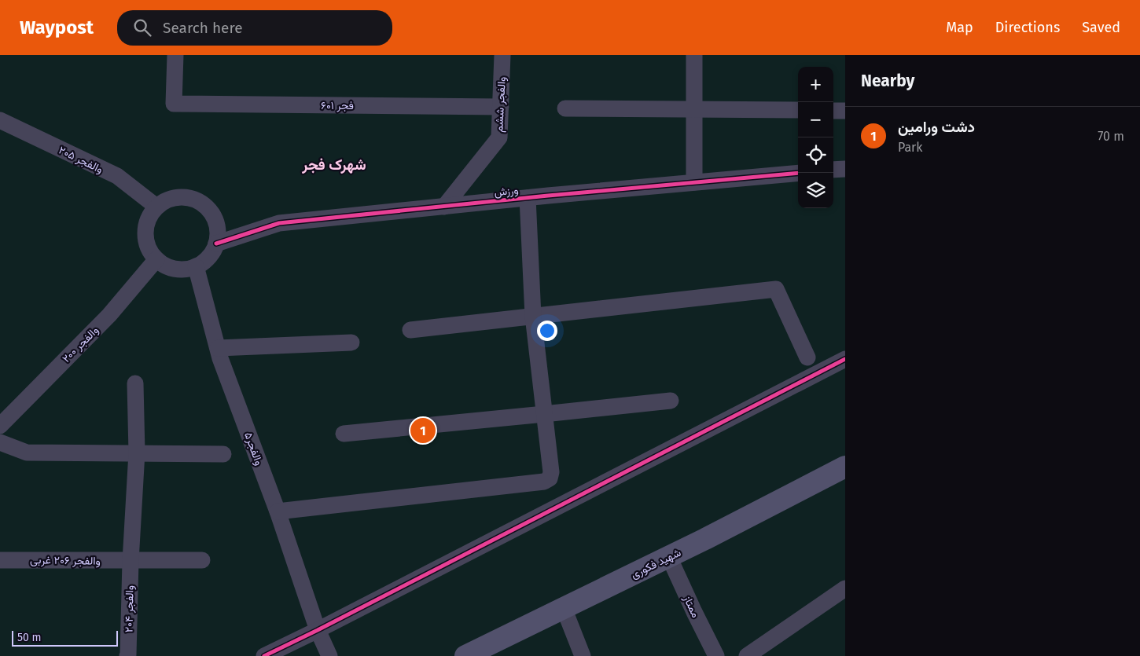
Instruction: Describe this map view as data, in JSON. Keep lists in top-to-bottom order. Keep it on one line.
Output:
{"streets":{"street":["والفجر ششم","فجر ۶۰۱","والفجر ۲۰۵","ورزش","والفجر ۲۰۰","والفجر۵","والفجر ۲۰۶ غربی","شهید فکوری","ممتاز","والفجر ۲۰۴"]},"crossings":[["والفجر ششم","فجر ۶۰۱"],["والفجر ششم","ورزش"],["والفجر ۲۰۵","ورزش"],["والفجر ۲۰۵","والفجر ۲۰۰"],["والفجر ۲۰۵","والفجر۵"],["ورزش","والفجر ۲۰۰"],["ورزش","والفجر۵"],["والفجر ۲۰۰","والفجر۵"],["والفجر ۲۰۶ غربی","والفجر ۲۰۴"],["شهید فکوری","ممتاز"]],"districts":["شهرک فجر"],"scale_bar":"50 m","page":{"header":"Waypost","search":"Search here","nav":["Map","Directions","Saved"],"heading":"Nearby","map_buttons":["+","−"],"list":[{"mark":"1","name":"دشت ورامین","note":"Park","value":"70 m"}],"pins":"1","scale":"50 m"}}
